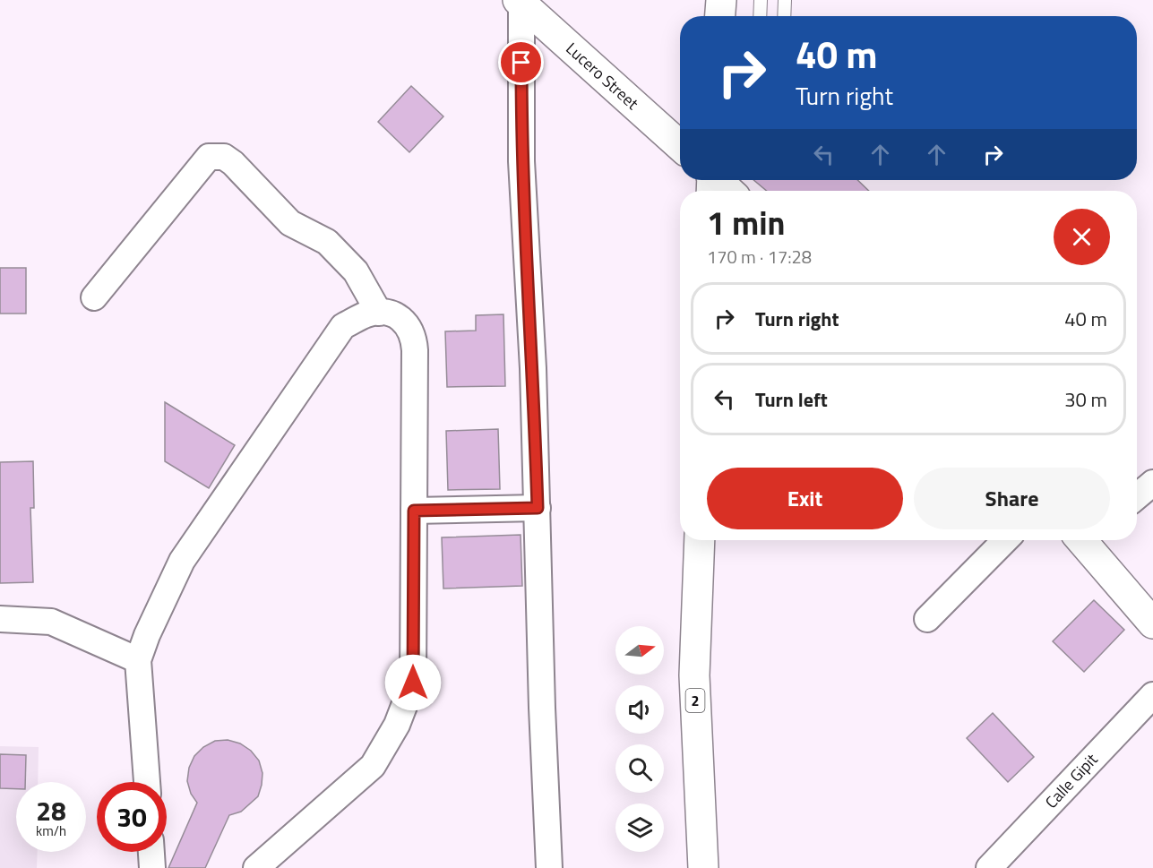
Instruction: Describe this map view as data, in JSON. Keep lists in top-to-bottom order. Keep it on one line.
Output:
{"streets":{"main road":["Lucero Street","2"],"street":["Calle Gipit"]},"north":"right","page":{"turn":["40 m","Turn right"],"heading":["1 min","170 m · 17:28"],"list":[{"name":"Turn right","value":"40 m"},{"name":"Turn left","value":"30 m"}],"buttons":["Exit","Share"],"speed":"28 km/h","limit":"30"}}
